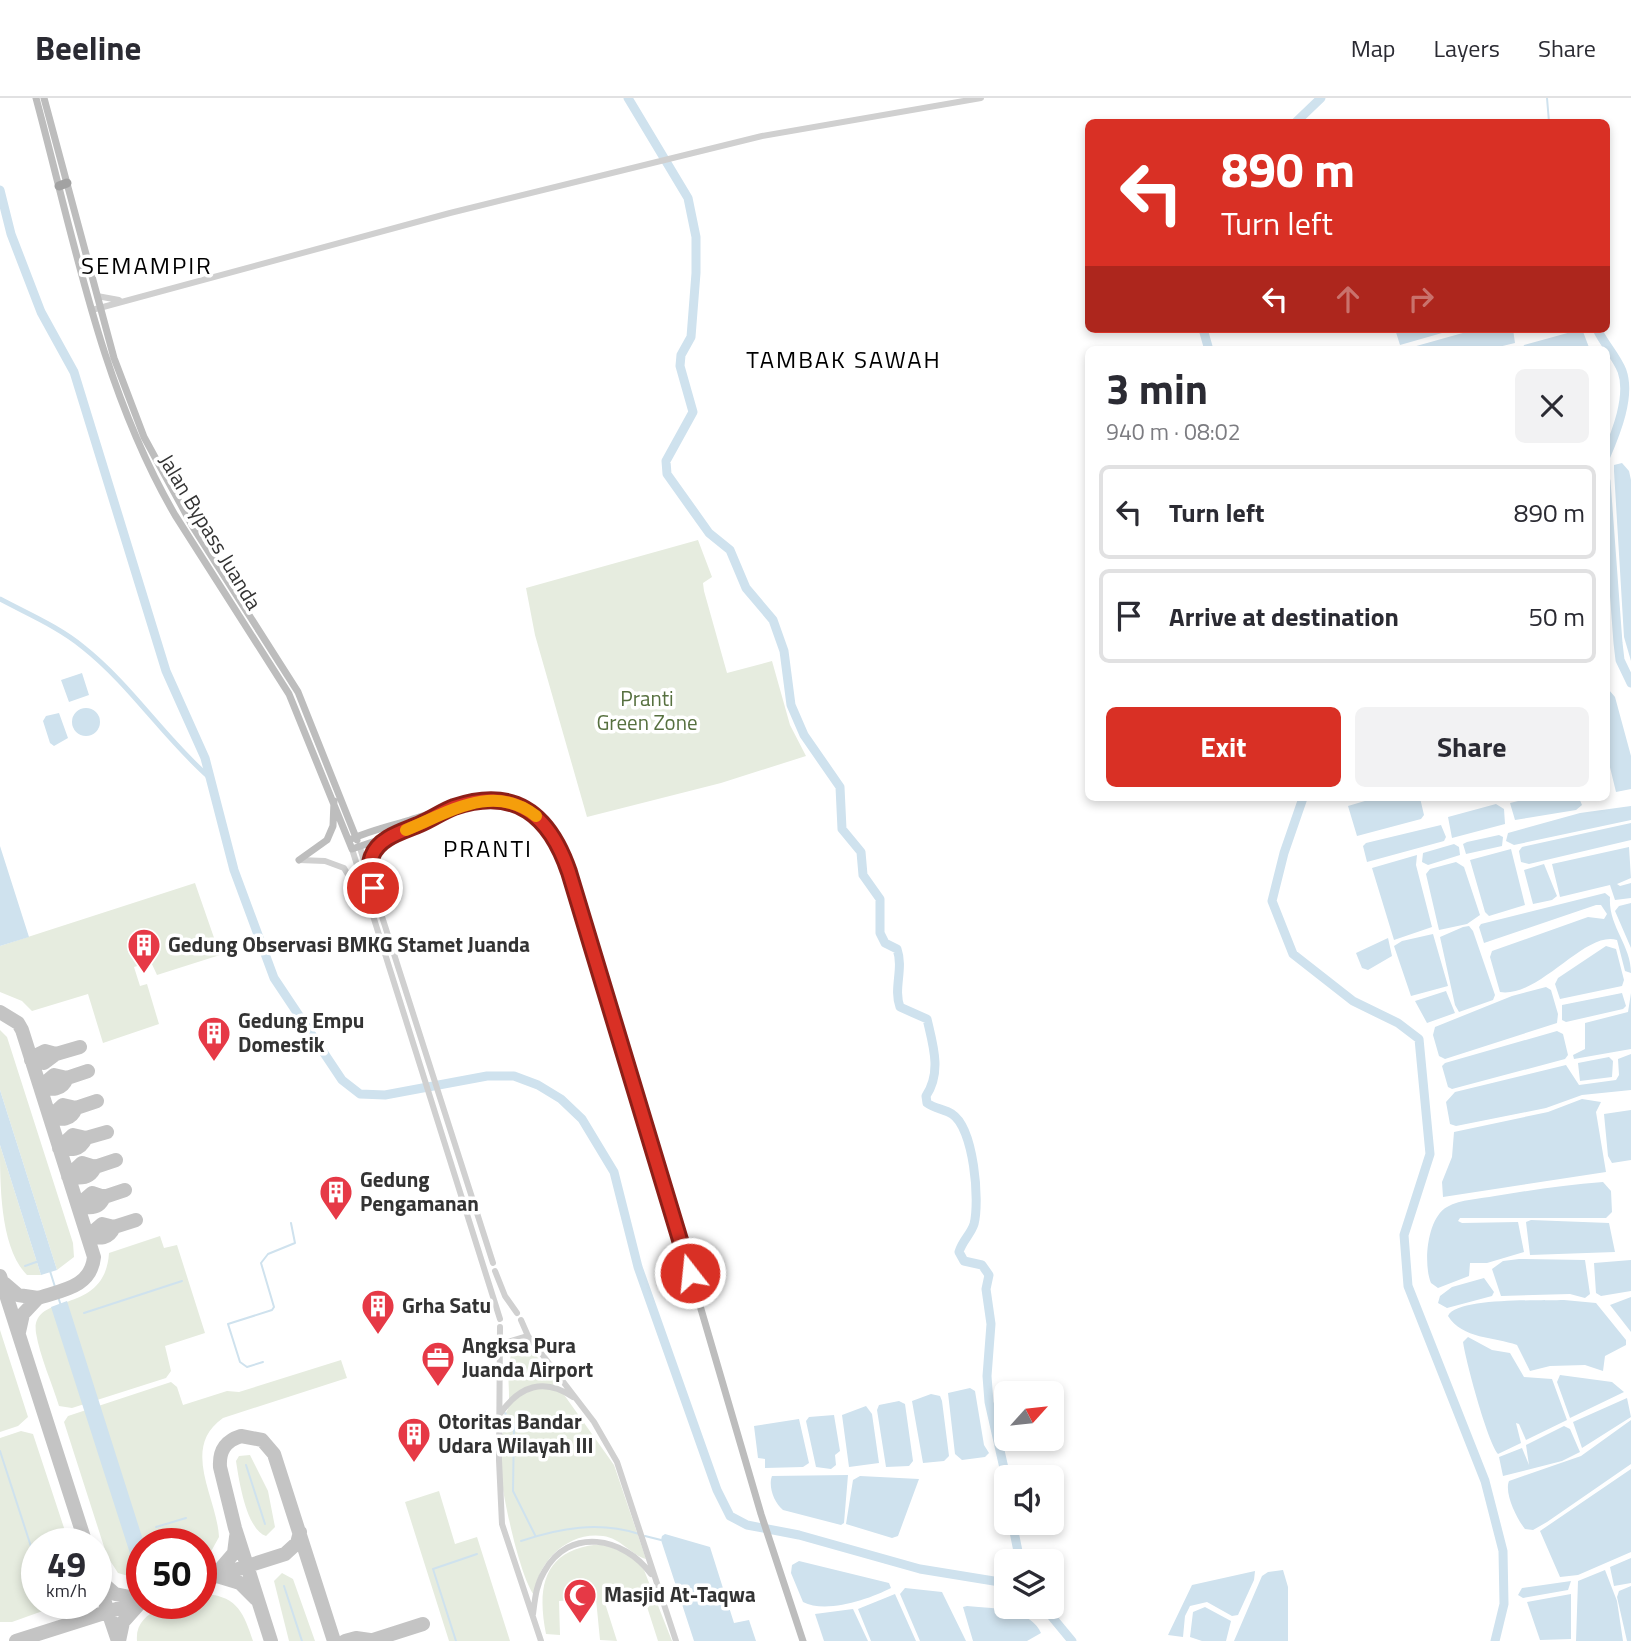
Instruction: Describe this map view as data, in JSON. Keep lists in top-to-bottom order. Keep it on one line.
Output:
{"streets":{"main road":["Jalan Bypass Juanda"]},"districts":["SEMAMPIR","TAMBAK SAWAH","PRANTI"],"parks":["Pranti Green Zone"],"places":{"building":["Gedung Observasi BMKG Stamet Juanda","Gedung Empu Domestik","Gedung Pengamanan","Grha Satu","Otoritas Bandar Udara Wilayah III"],"office":["Angksa Pura Juanda Airport"],"mosque":["Masjid At-Taqwa"]},"north":"top right","page":{"header":"Beeline","nav":["Map","Layers","Share"],"turn":["890 m","Turn left"],"heading":["3 min","940 m · 08:02"],"list":[{"name":"Turn left","value":"890 m"},{"name":"Arrive at destination","value":"50 m"}],"buttons":["Exit","Share"],"speed":"49 km/h","limit":"50"}}
